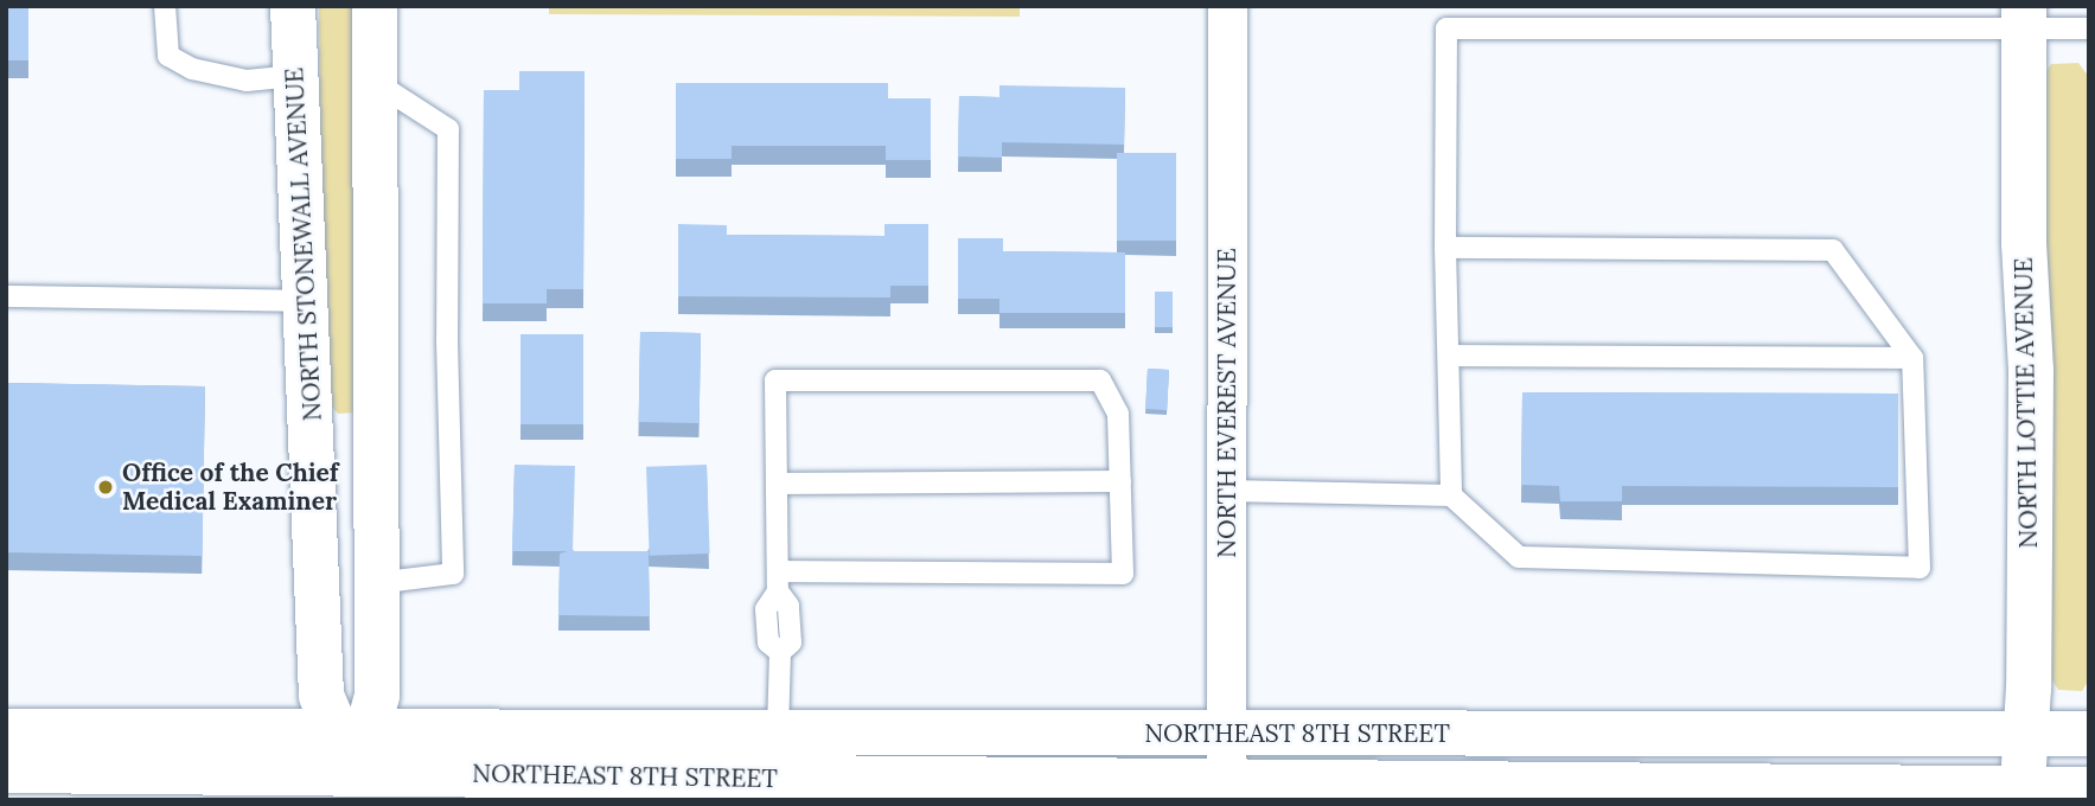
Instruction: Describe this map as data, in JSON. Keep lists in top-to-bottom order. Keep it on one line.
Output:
{"streets":{"main road":["NORTH STONEWALL AVENUE","NORTH LOTTIE AVENUE","NORTHEAST 8TH STREET"],"street":["NORTH EVEREST AVENUE"]},"crossings":[["NORTH STONEWALL AVENUE","NORTHEAST 8TH STREET"],["NORTH EVEREST AVENUE","NORTHEAST 8TH STREET"],["NORTH LOTTIE AVENUE","NORTHEAST 8TH STREET"]],"places":["Office of the Chief Medical Examiner"]}
